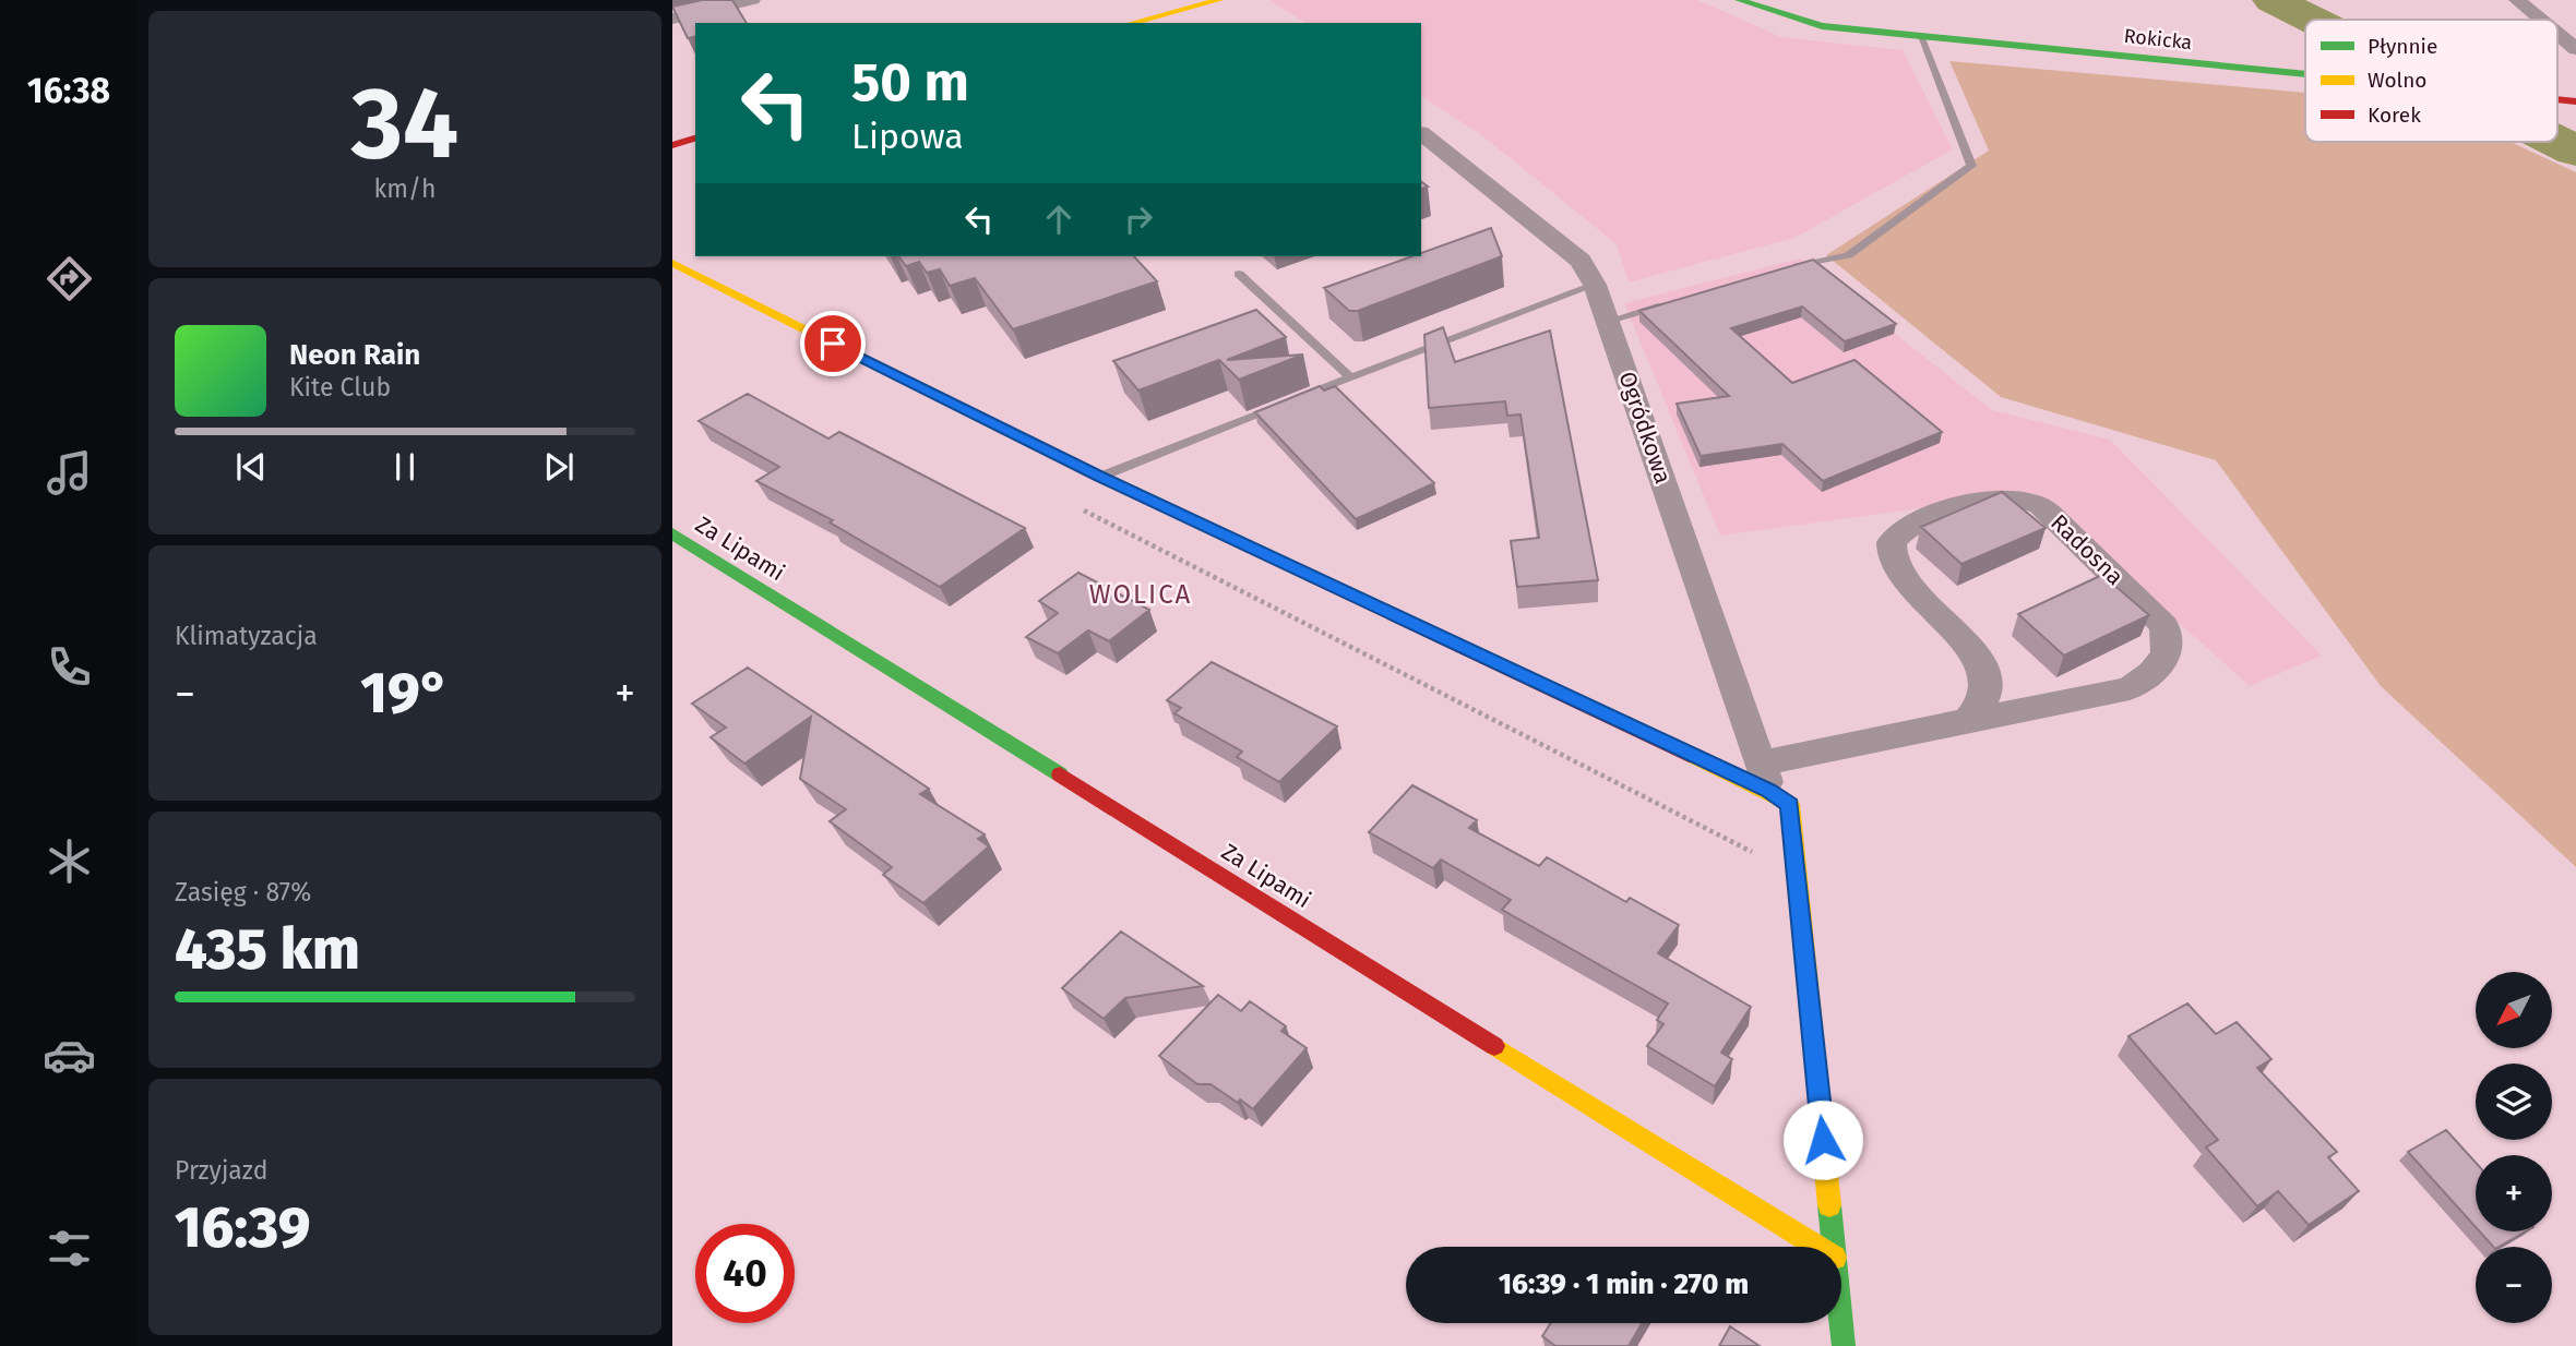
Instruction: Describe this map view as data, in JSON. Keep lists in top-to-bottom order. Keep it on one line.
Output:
{"streets":{"street":["Rokicka","Ogródkowa","Za Lipami","Radosna"]},"crossings":[["Ogródkowa","Radosna"]],"districts":["WOLICA"],"legend":["Płynnie","Wolno","Korek"],"north":"bottom left","page":{"tabs":"16:38","tile":[["34","km/h"],"Klimatyzacja",["Zasięg · 87%","435 km"],["Przyjazd","16:39"]],"turn":["50 m","Lipowa"],"song":["Neon Rain","Kite Club"],"heat":["−","19°","+"],"map_buttons":["+","−"],"limit":"40","trip":"16:39 · 1 min · 270 m"}}
